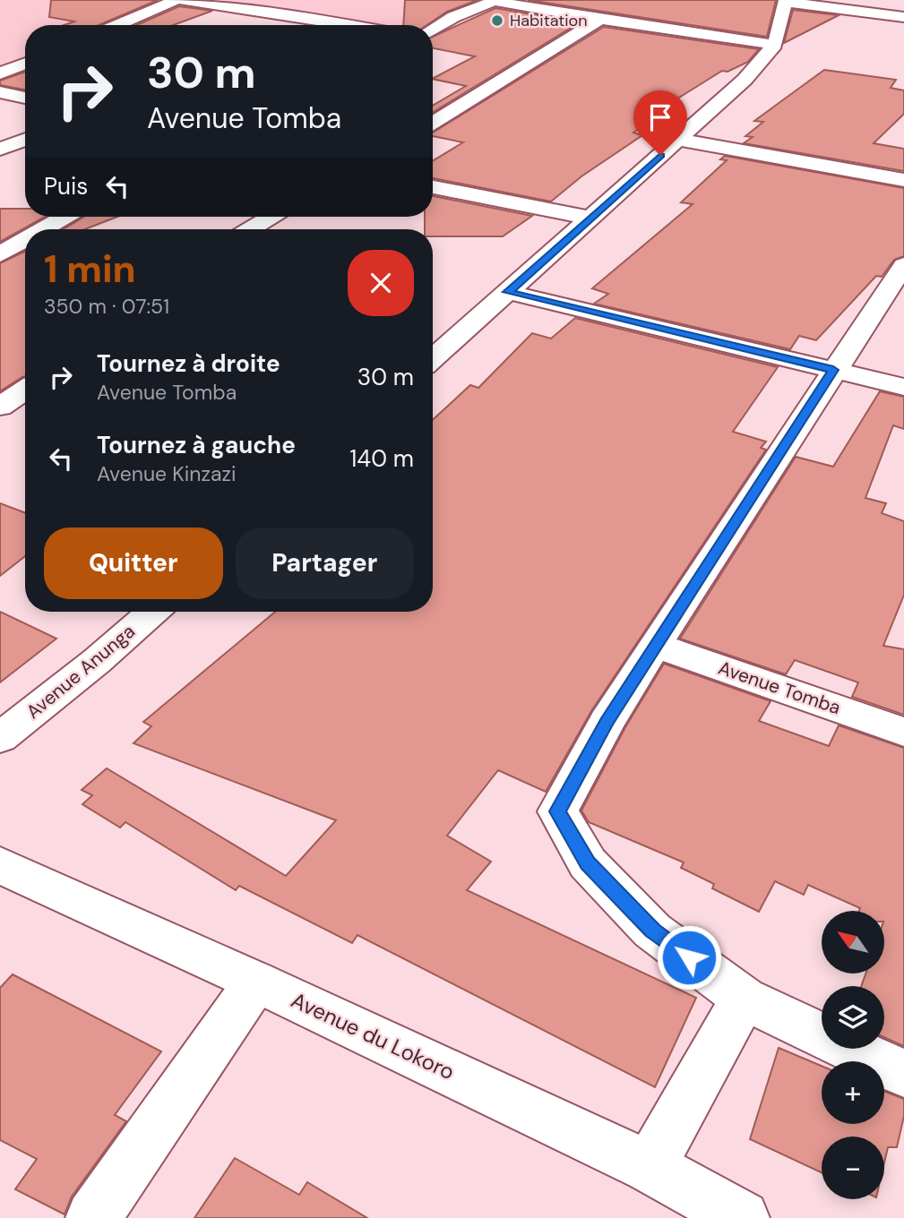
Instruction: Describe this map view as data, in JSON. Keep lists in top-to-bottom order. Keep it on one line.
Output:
{"streets":{"street":["Avenue Anunga","Avenue Tomba","Avenue du Lokoro"]},"places":["Habitation"],"north":"top left","page":{"turn":["30 m","Avenue Tomba"],"then":"Puis","heading":["1 min","350 m · 07:51"],"list":[{"name":"Tournez à droite","note":"Avenue Tomba","value":"30 m"},{"name":"Tournez à gauche","note":"Avenue Kinzazi","value":"140 m"}],"buttons":["Quitter","Partager"],"map_buttons":["+","−"]}}
